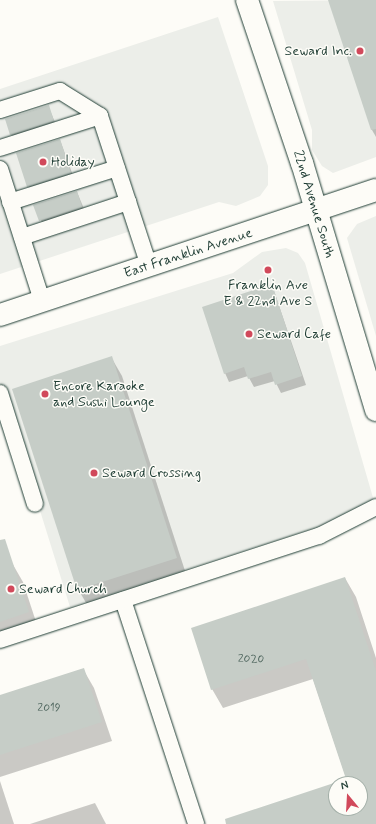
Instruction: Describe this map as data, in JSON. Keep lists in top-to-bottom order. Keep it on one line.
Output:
{"streets":{"street":["22nd Avenue South","East Franklin Avenue"]},"crossings":[["22nd Avenue South","East Franklin Avenue"]],"places":["Seward Inc.","Holiday","Franklin Ave E & 22nd Ave S","Seward Cafe","Encore Karaoke and Sushi Lounge","Seward Crossing","Seward Church"],"house_numbers":["2020","2019"],"north":"top"}
